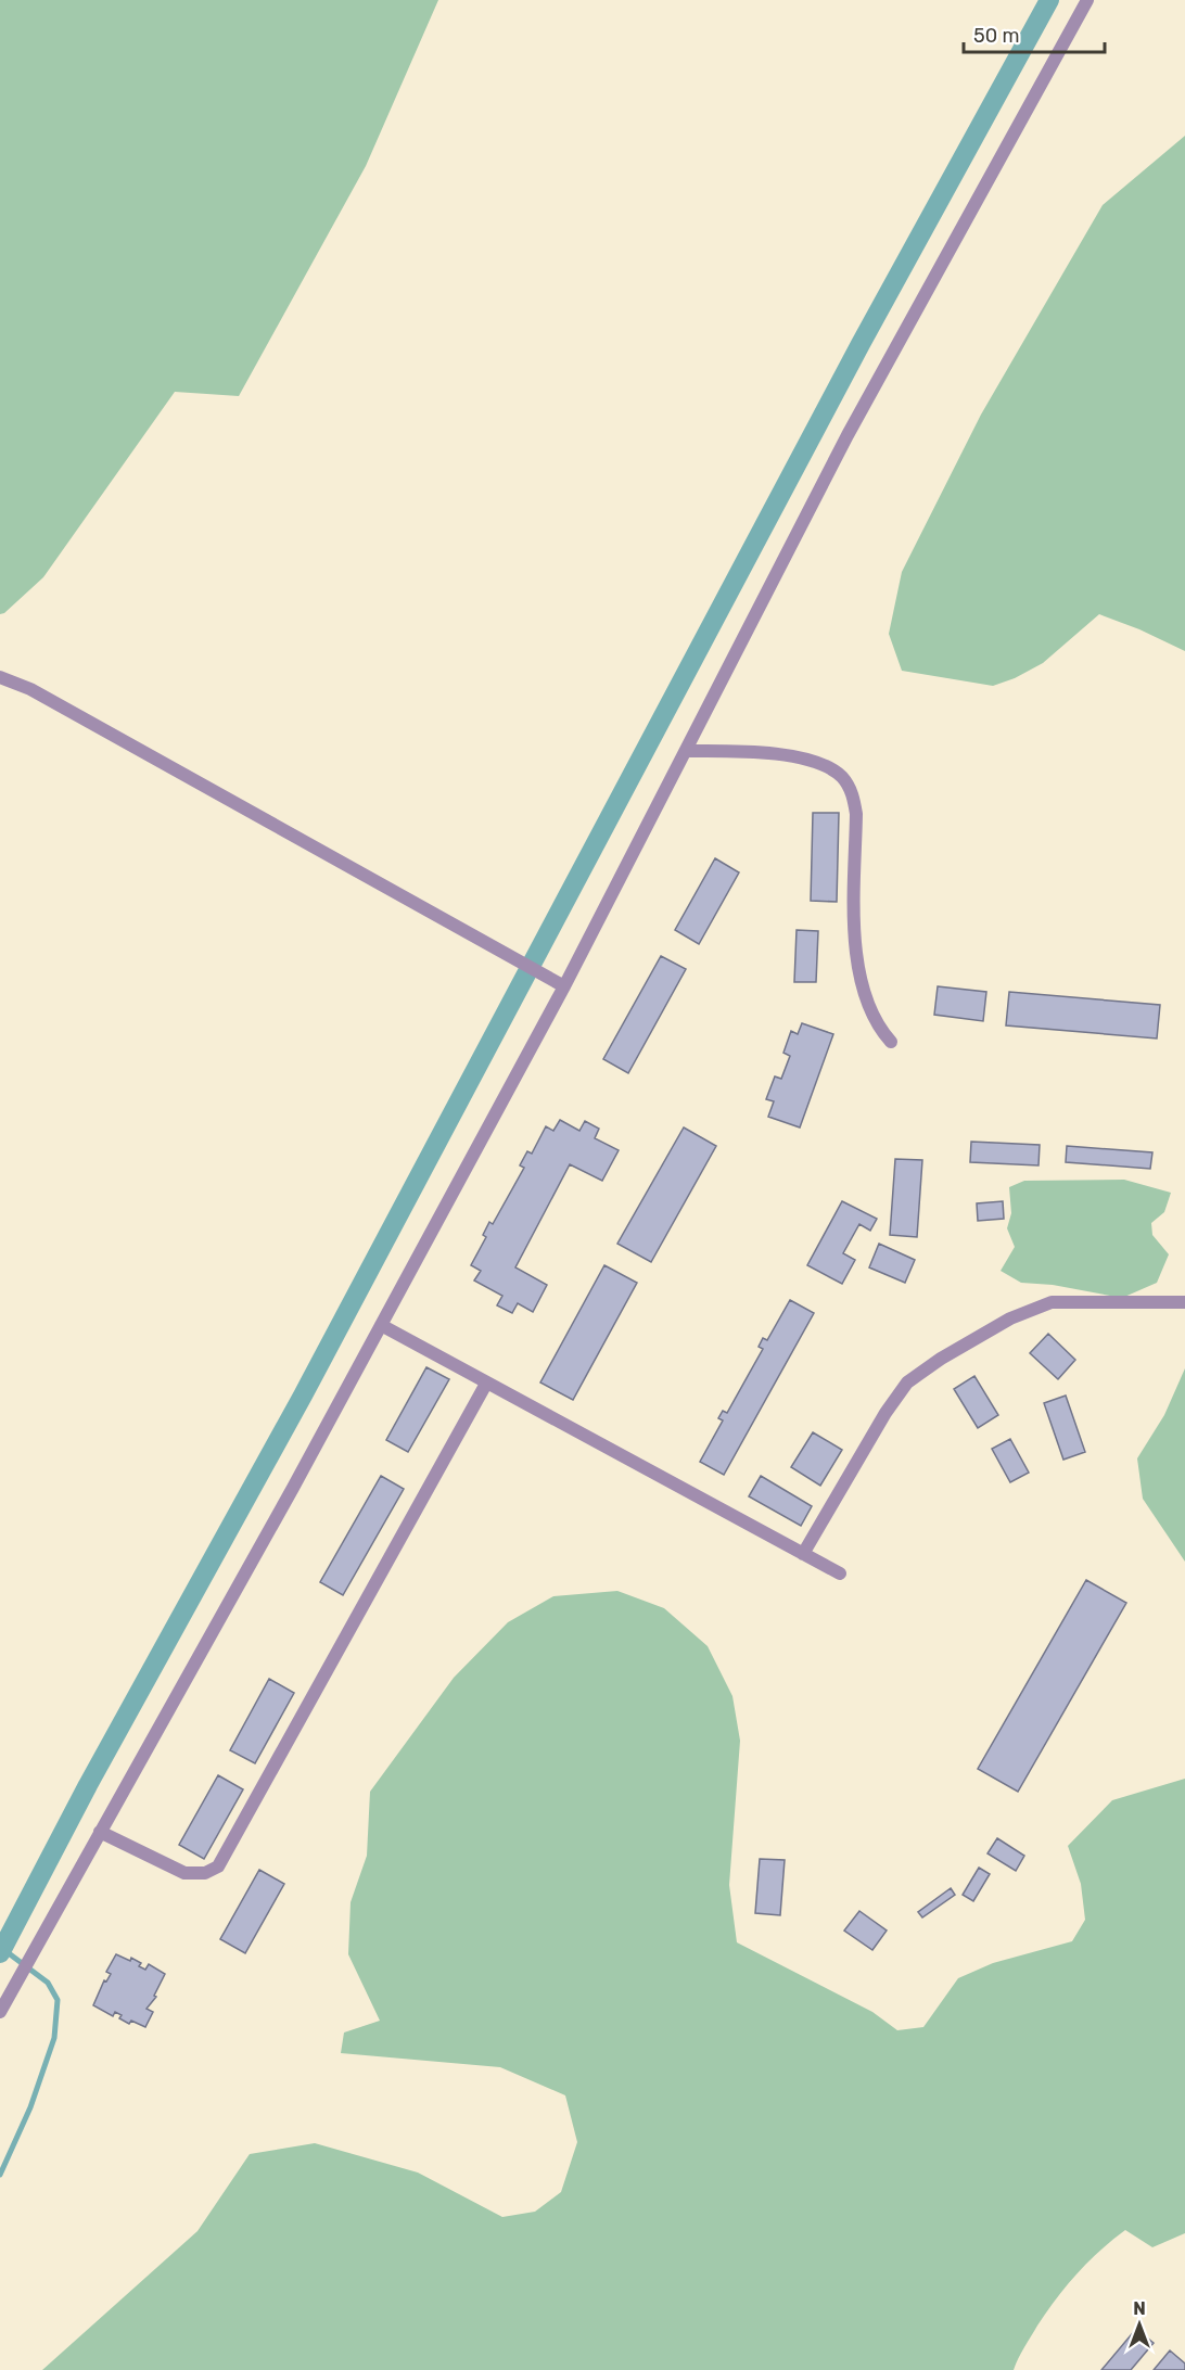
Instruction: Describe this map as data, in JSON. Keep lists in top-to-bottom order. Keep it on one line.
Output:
{"scale_bar":"50 m","north":"top"}
